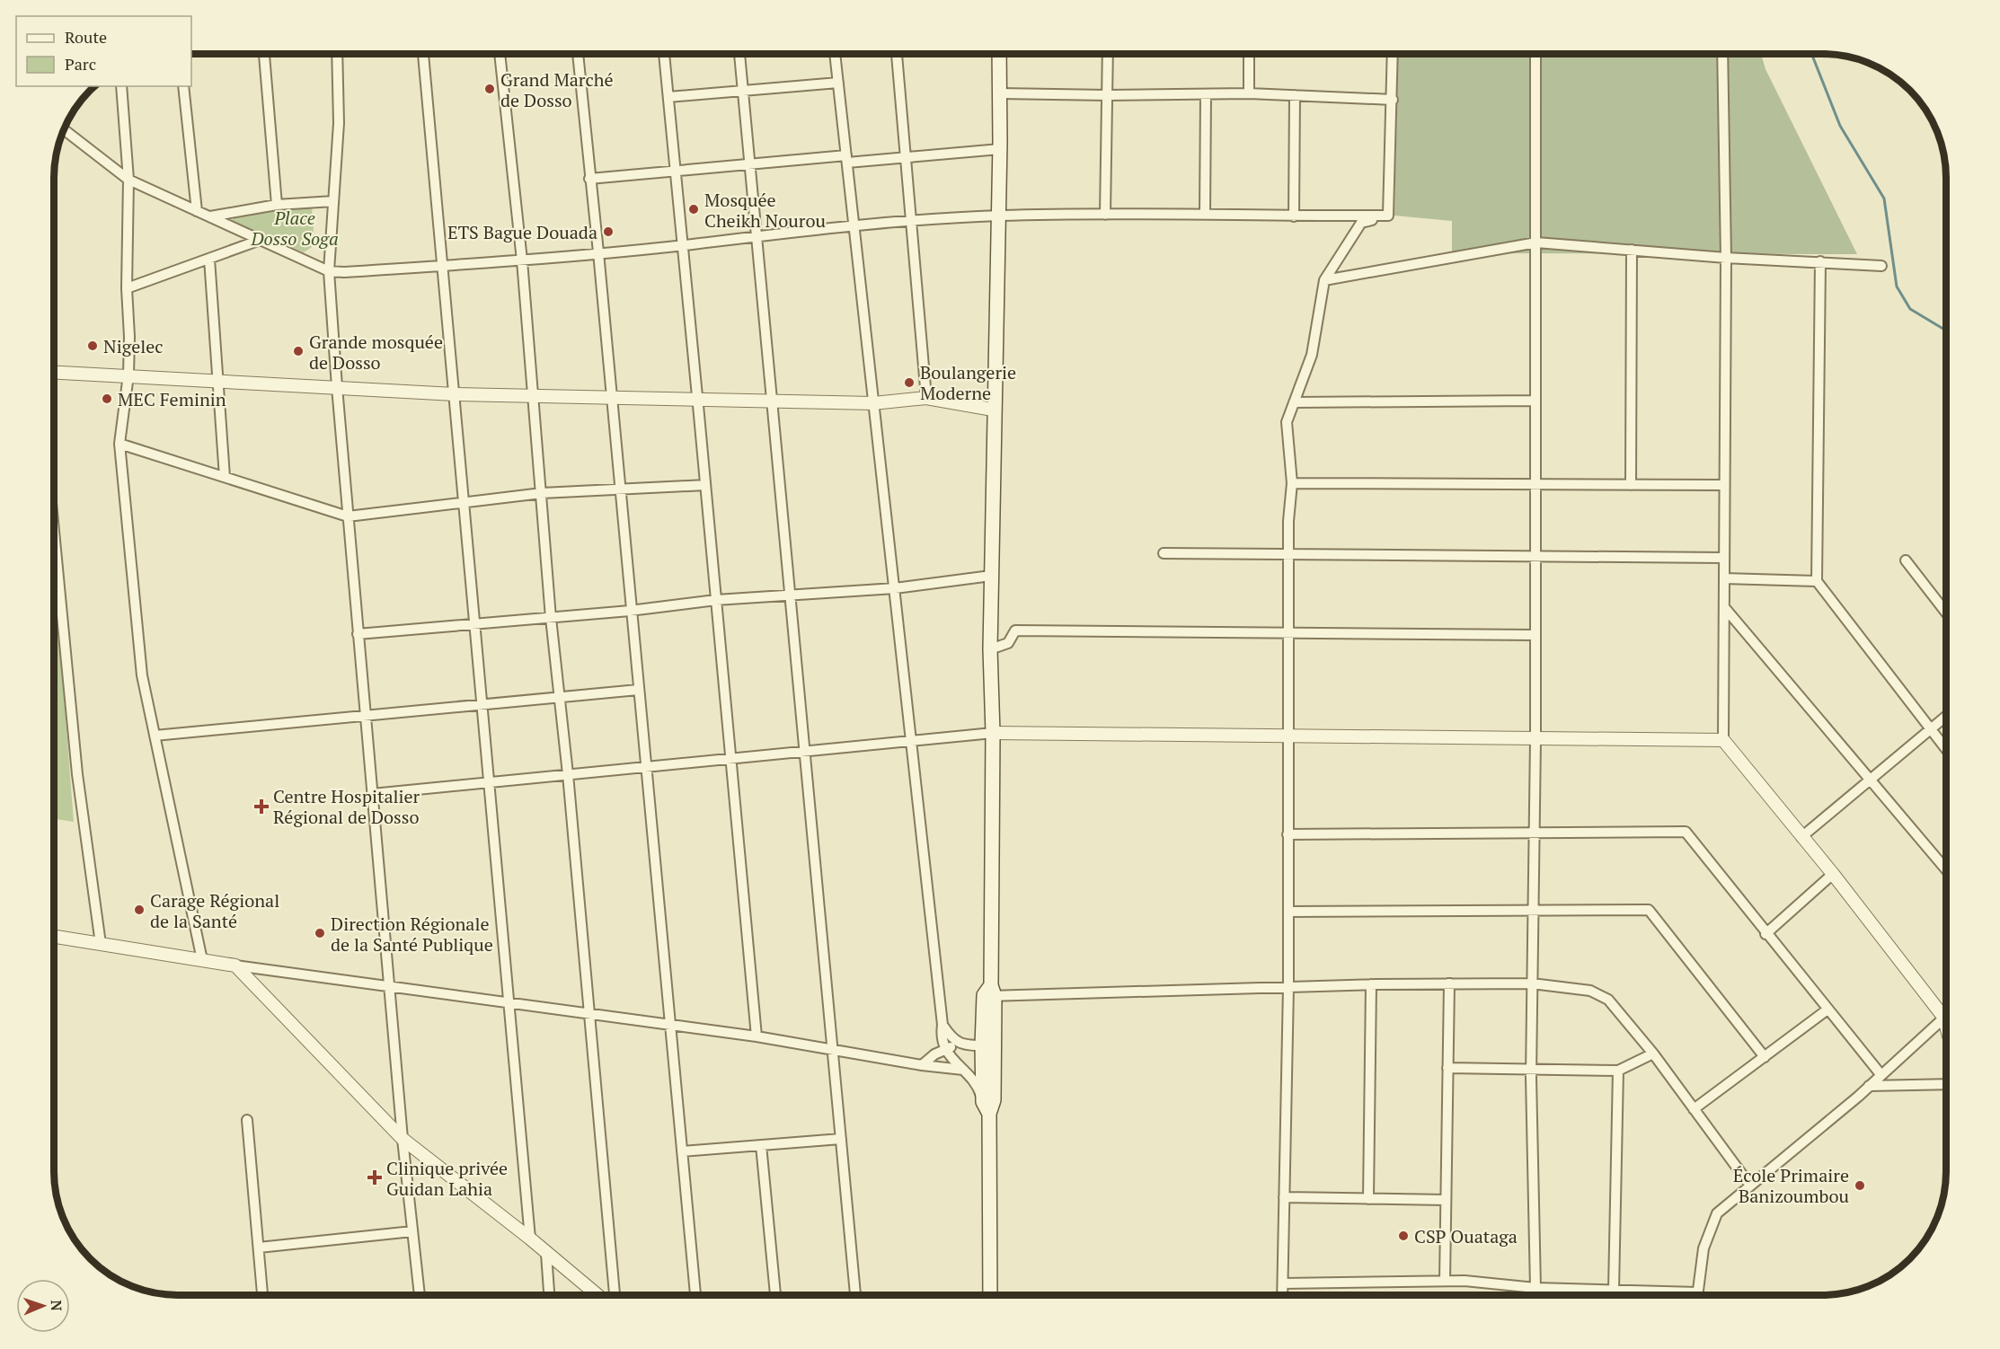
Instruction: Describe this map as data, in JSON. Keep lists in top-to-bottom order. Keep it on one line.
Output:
{"parks":["Place Dosso Soga"],"places":{"other":["Grand Marché de Dosso","Mosquée Cheikh Nourou","ETS Bague Douada","Nigelec","Grande mosquée de Dosso","Boulangerie Moderne","MEC Feminin","Carage Régional de la Santé","Direction Régionale de la Santé Publique","École Primaire Banizoumbou","CSP Ouataga"],"health":["Centre Hospitalier Régional de Dosso","Clinique privée Guidan Lahia"]},"legend":["Route","Parc"],"north":"right"}
